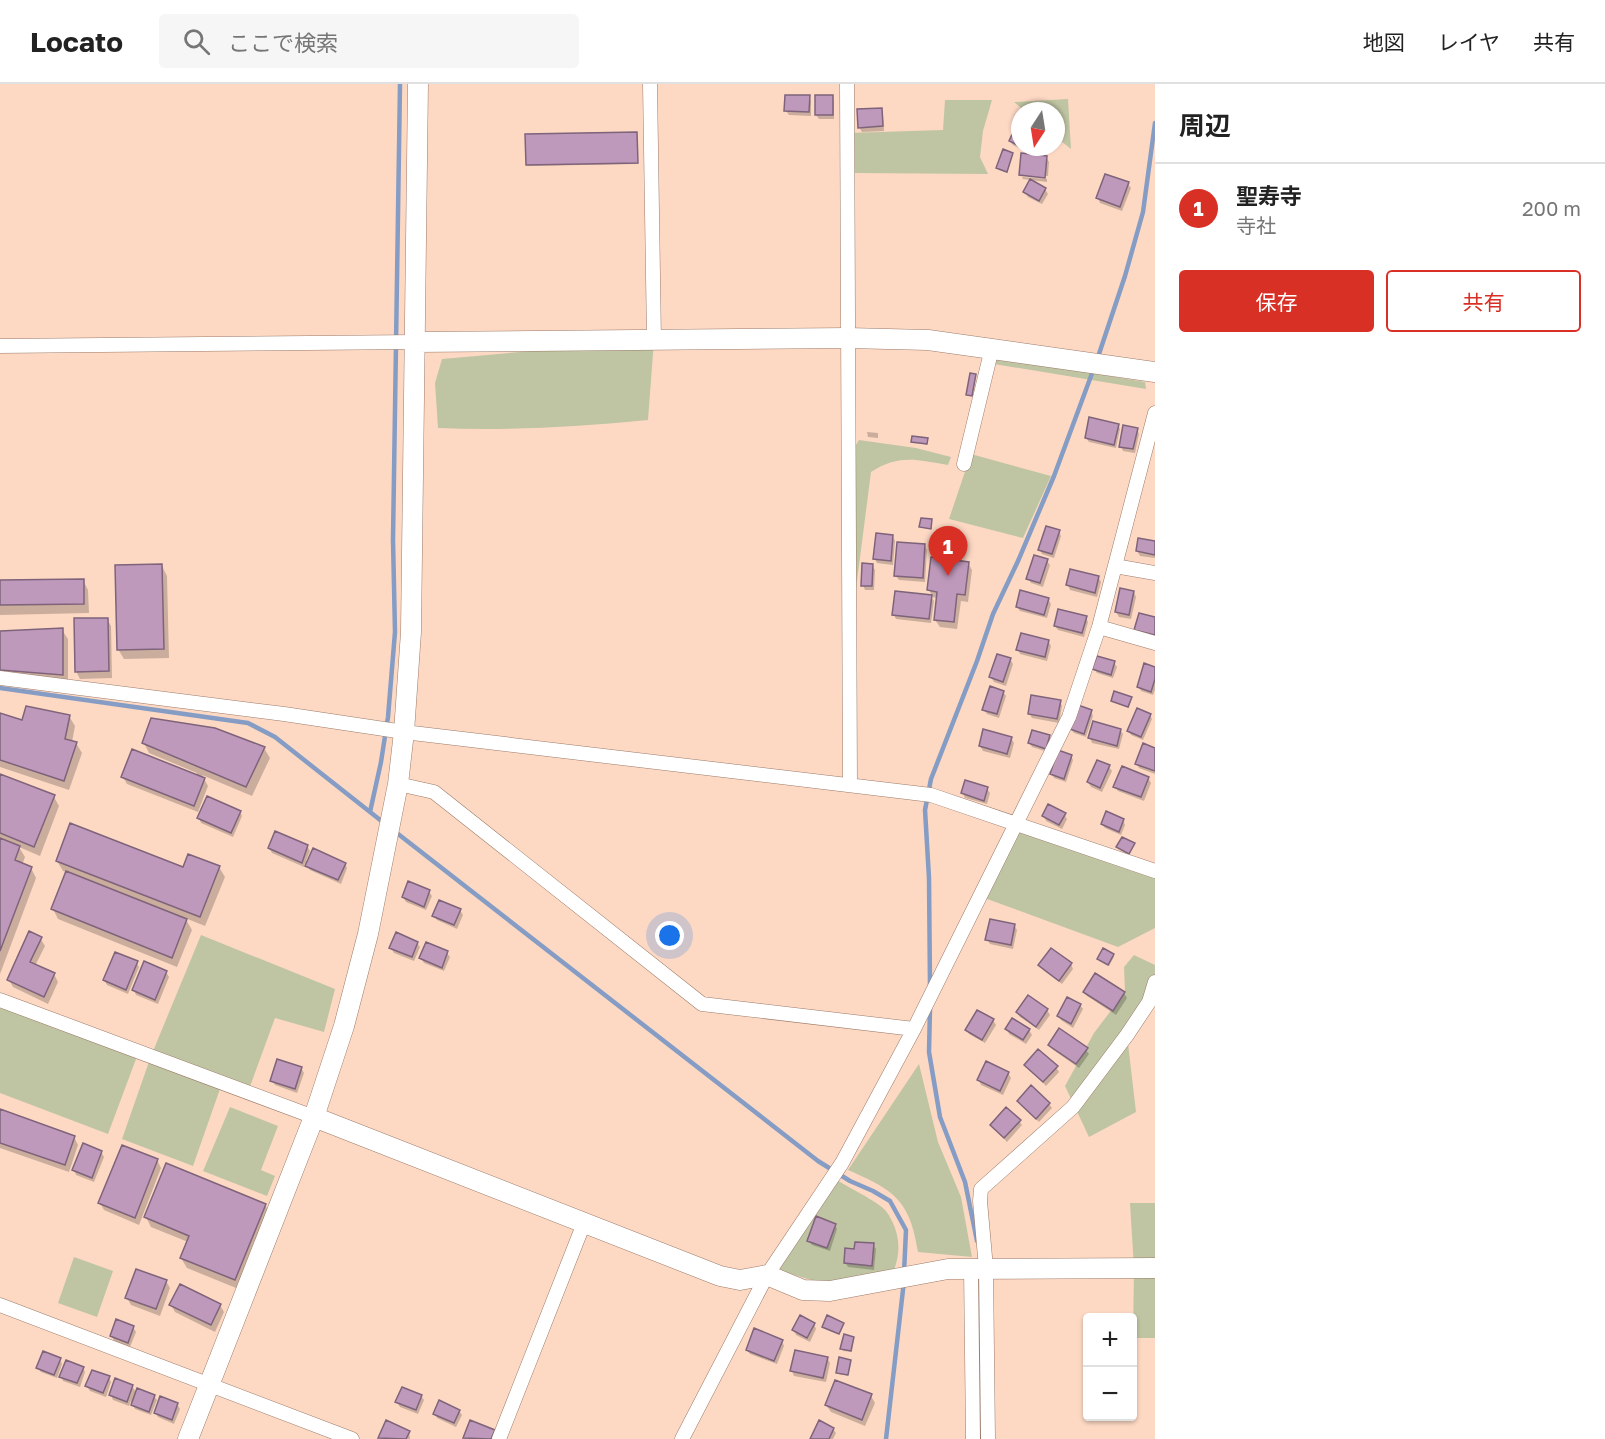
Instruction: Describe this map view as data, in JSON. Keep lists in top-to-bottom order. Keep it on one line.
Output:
{"north":"bottom","page":{"header":"Locato","search":"ここで検索","nav":["地図","レイヤ","共有"],"heading":"周辺","list":[{"mark":"1","name":"聖寿寺","note":"寺社","value":"200 m"}],"buttons":["保存","共有"],"pins":"1","map_buttons":["+","−"]}}
